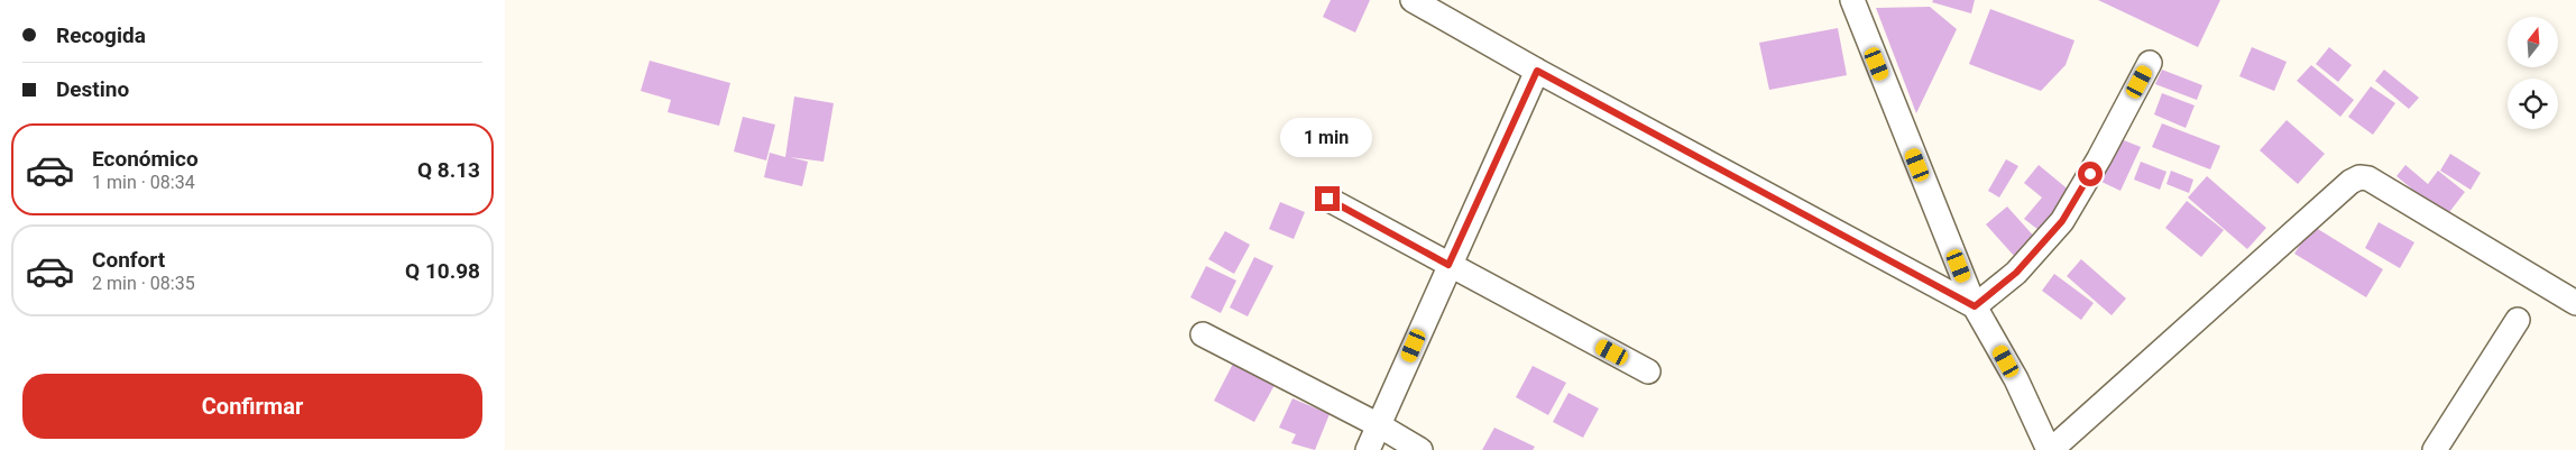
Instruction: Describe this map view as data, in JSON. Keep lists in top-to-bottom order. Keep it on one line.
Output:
{"north":"top","page":{"banner":["Recogida","Destino"],"bubble":"1 min","list":[{"name":"Económico","note":"1 min · 08:34","value":"Q 8.13"},{"name":"Confort","note":"2 min · 08:35","value":"Q 10.98"}],"buttons":"Confirmar"}}
